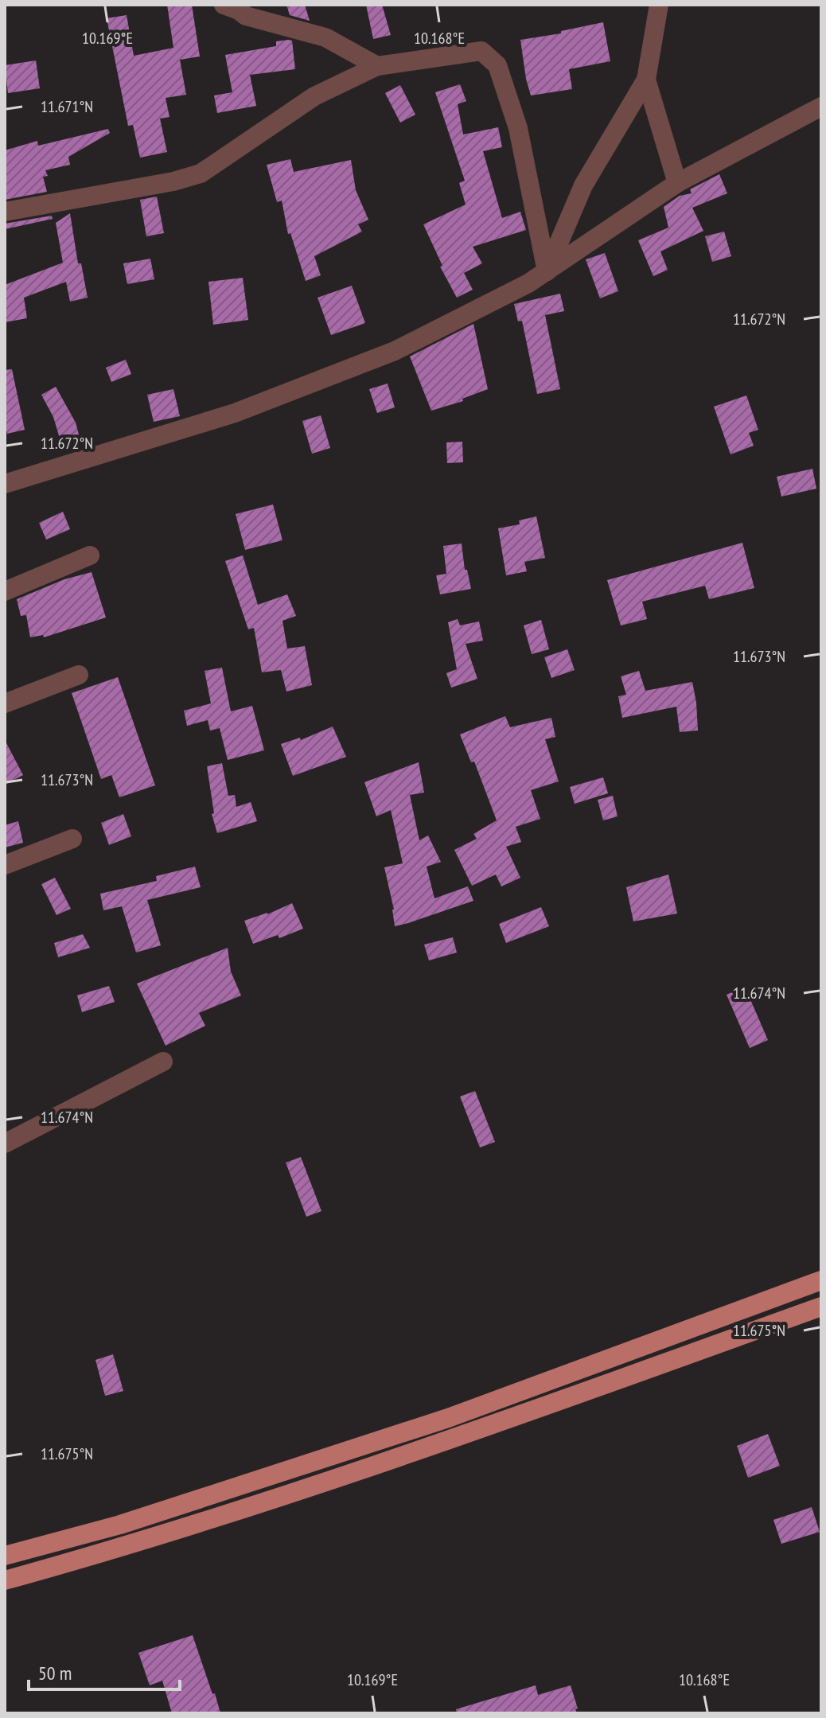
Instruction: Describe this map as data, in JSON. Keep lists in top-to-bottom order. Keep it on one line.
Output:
{"scale_bar":"50 m","coordinates":["10.169°E","10.168°E","11.671°N","11.672°N","11.673°N","11.674°N","11.675°N"]}
